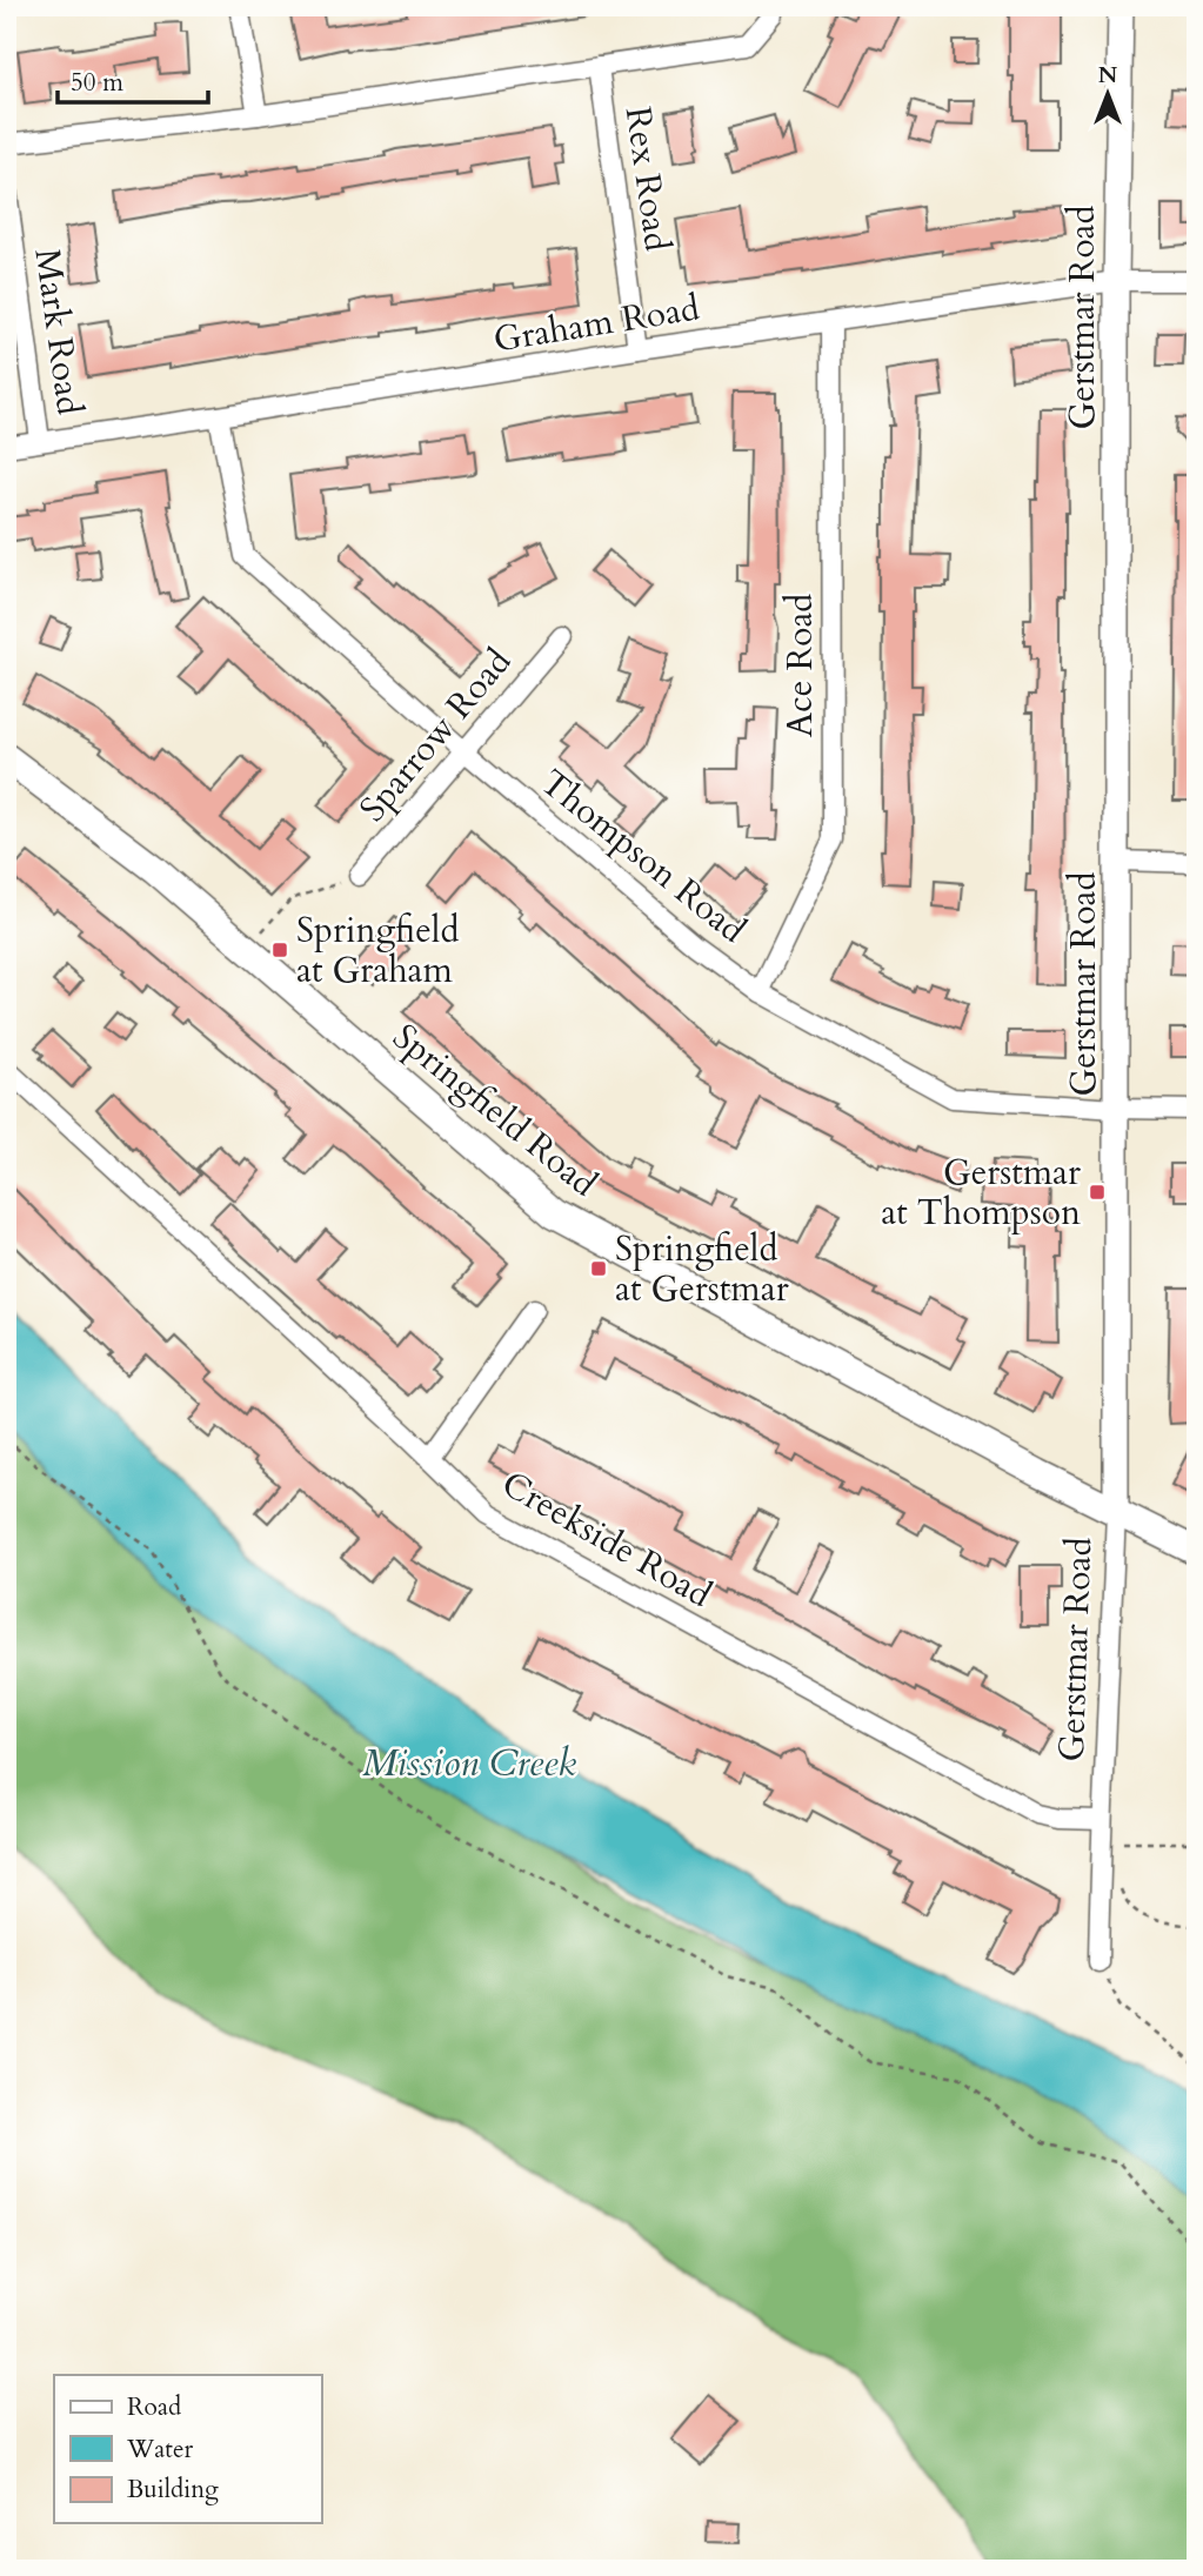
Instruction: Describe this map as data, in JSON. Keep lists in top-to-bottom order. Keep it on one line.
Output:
{"streets":{"main road":["Springfield Road"],"street":["Rex Road","Gerstmar Road","Graham Road","Mark Road","Ace Road","Sparrow Road","Thompson Road","Creekside Road"]},"crossings":[["Rex Road","Graham Road"],["Gerstmar Road","Graham Road"],["Gerstmar Road","Thompson Road"],["Gerstmar Road","Springfield Road"],["Gerstmar Road","Creekside Road"],["Graham Road","Mark Road"],["Graham Road","Ace Road"],["Graham Road","Thompson Road"],["Ace Road","Thompson Road"],["Sparrow Road","Thompson Road"]],"water":["Mission Creek"],"places":{"transit":["Springfield at Graham","Gerstmar at Thompson","Springfield at Gerstmar"]},"legend":["Road","Water","Building"],"scale_bar":"50 m","north":"top"}
